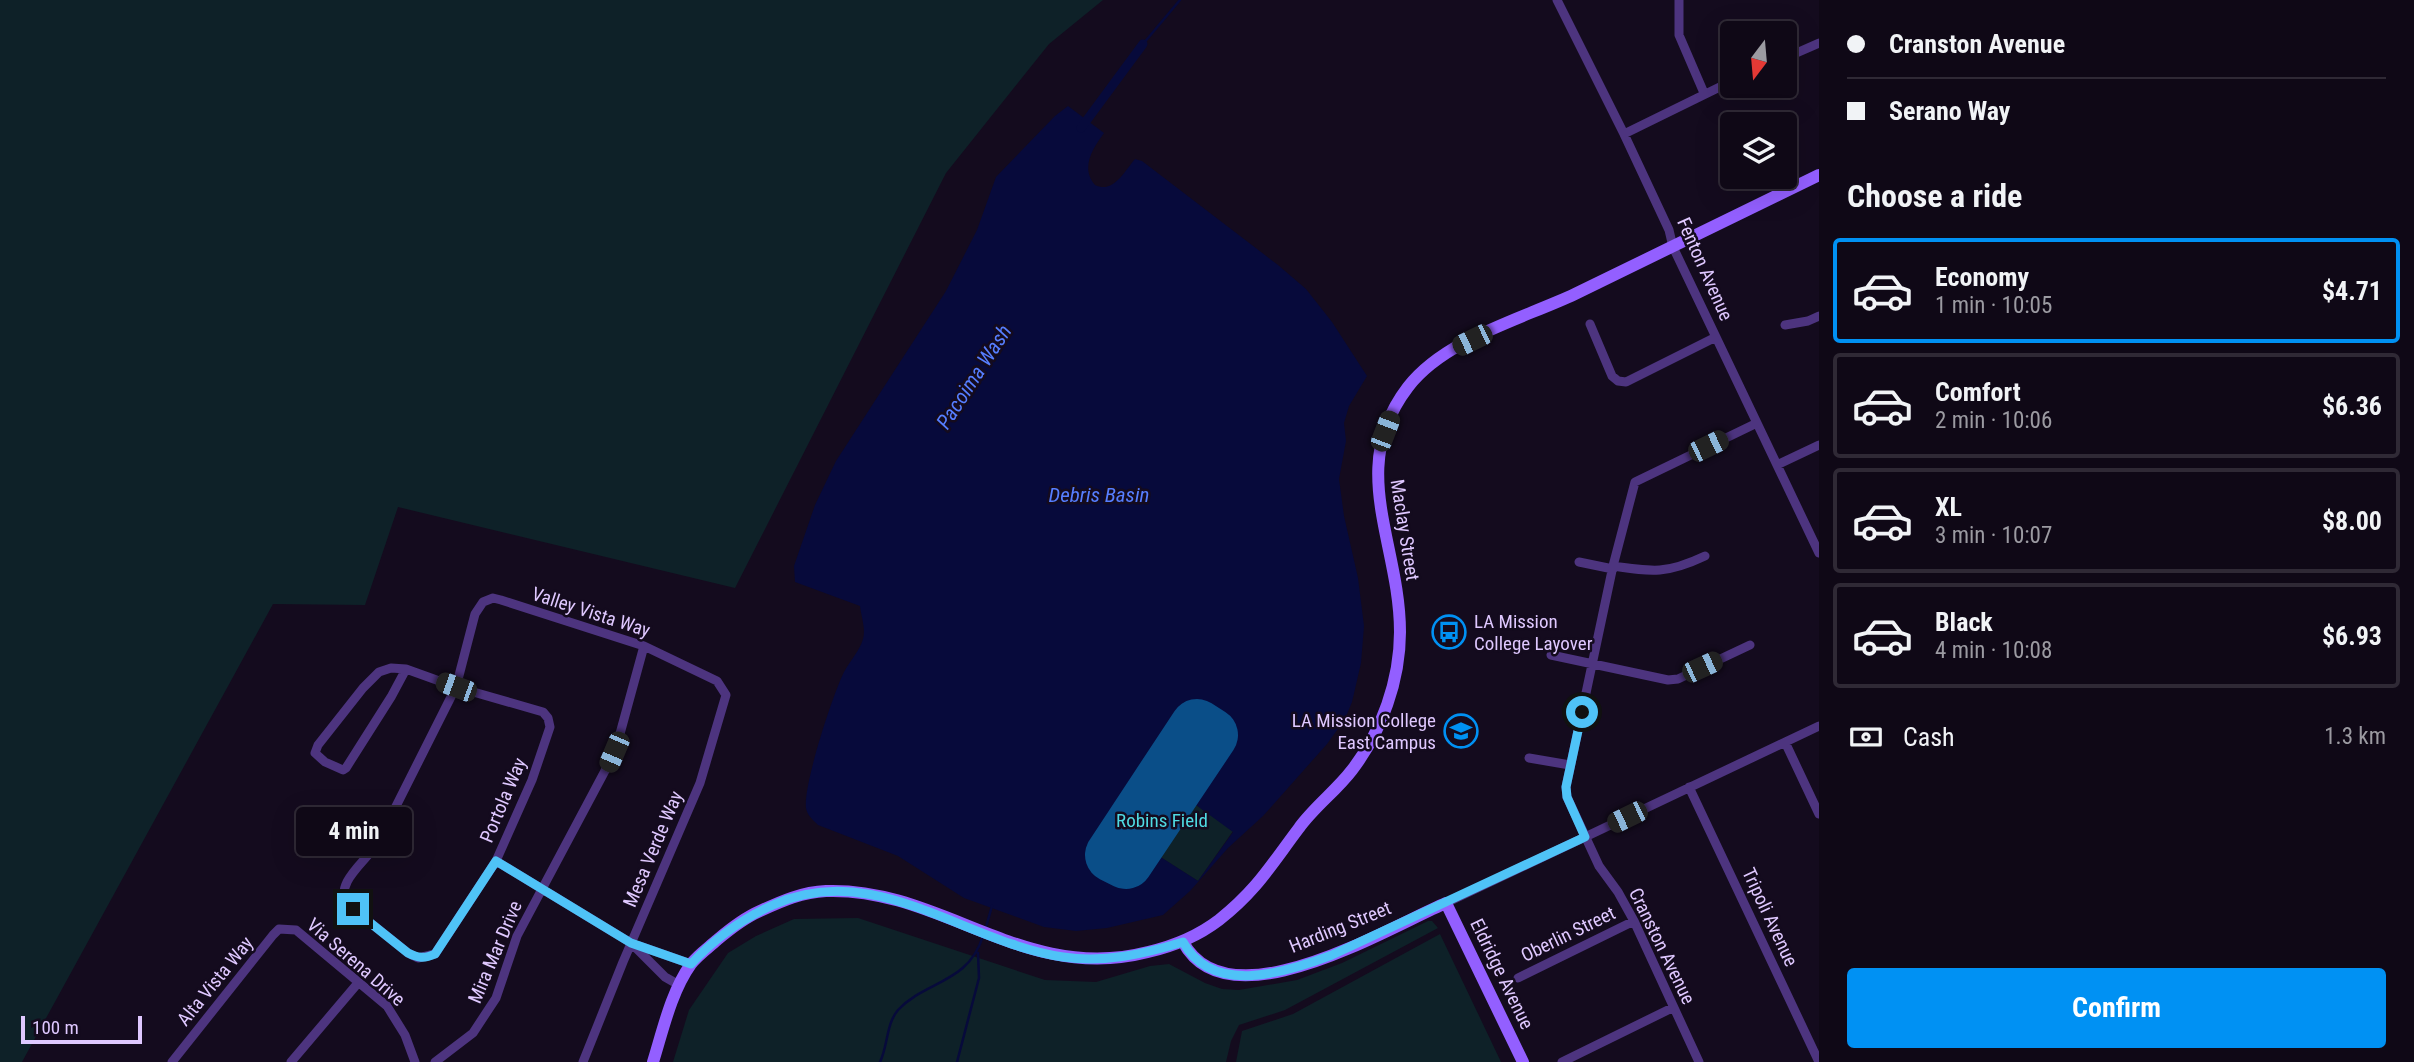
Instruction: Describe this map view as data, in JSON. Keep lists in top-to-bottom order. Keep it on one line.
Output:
{"streets":{"street":["Fenton Avenue","Maclay Street","Valley Vista Way","Portola Way","Mesa Verde Way","Tripoli Avenue","Harding Street","Oberlin Street","Cranston Avenue","Mira Mar Drive","Via Serena Drive","Eldridge Avenue","Alta Vista Way"]},"crossings":[["Fenton Avenue","Maclay Street"],["Fenton Avenue","Cranston Avenue"],["Maclay Street","Harding Street"],["Valley Vista Way","Portola Way"],["Valley Vista Way","Mesa Verde Way"],["Valley Vista Way","Mira Mar Drive"],["Tripoli Avenue","Harding Street"],["Harding Street","Cranston Avenue"],["Harding Street","Eldridge Avenue"],["Oberlin Street","Cranston Avenue"],["Via Serena Drive","Alta Vista Way"]],"water":["Pacoima Wash","Debris Basin"],"parks":["Robins Field"],"places":{"bus stop":["LA Mission College Layover"],"school or university":["LA Mission College East Campus"]},"scale_bar":"100 m","north":"bottom","page":{"banner":["Cranston Avenue","Serano Way"],"heading":"Choose a ride","list":[{"name":"Economy","note":"1 min · 10:05","value":"$4.71"},{"name":"Comfort","note":"2 min · 10:06","value":"$6.36"},{"name":"XL","note":"3 min · 10:07","value":"$8.00"},{"name":"Black","note":"4 min · 10:08","value":"$6.93"}],"pay":["Cash","1.3 km"],"bubble":"4 min","buttons":"Confirm","scale":"100 m"}}
